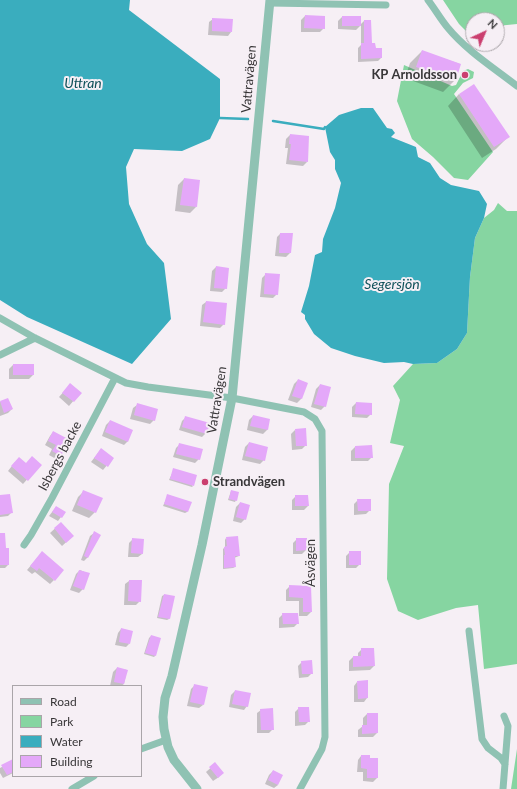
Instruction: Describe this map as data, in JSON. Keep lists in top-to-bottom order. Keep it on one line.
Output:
{"streets":{"street":["Vattravägen","Isbergs backe","Åsvägen"]},"crossings":[["Vattravägen","Åsvägen"]],"water":["Uttran","Segersjön"],"places":["KP Arnoldsson","Strandvägen"],"legend":["Road","Park","Water","Building"],"north":"top right"}
